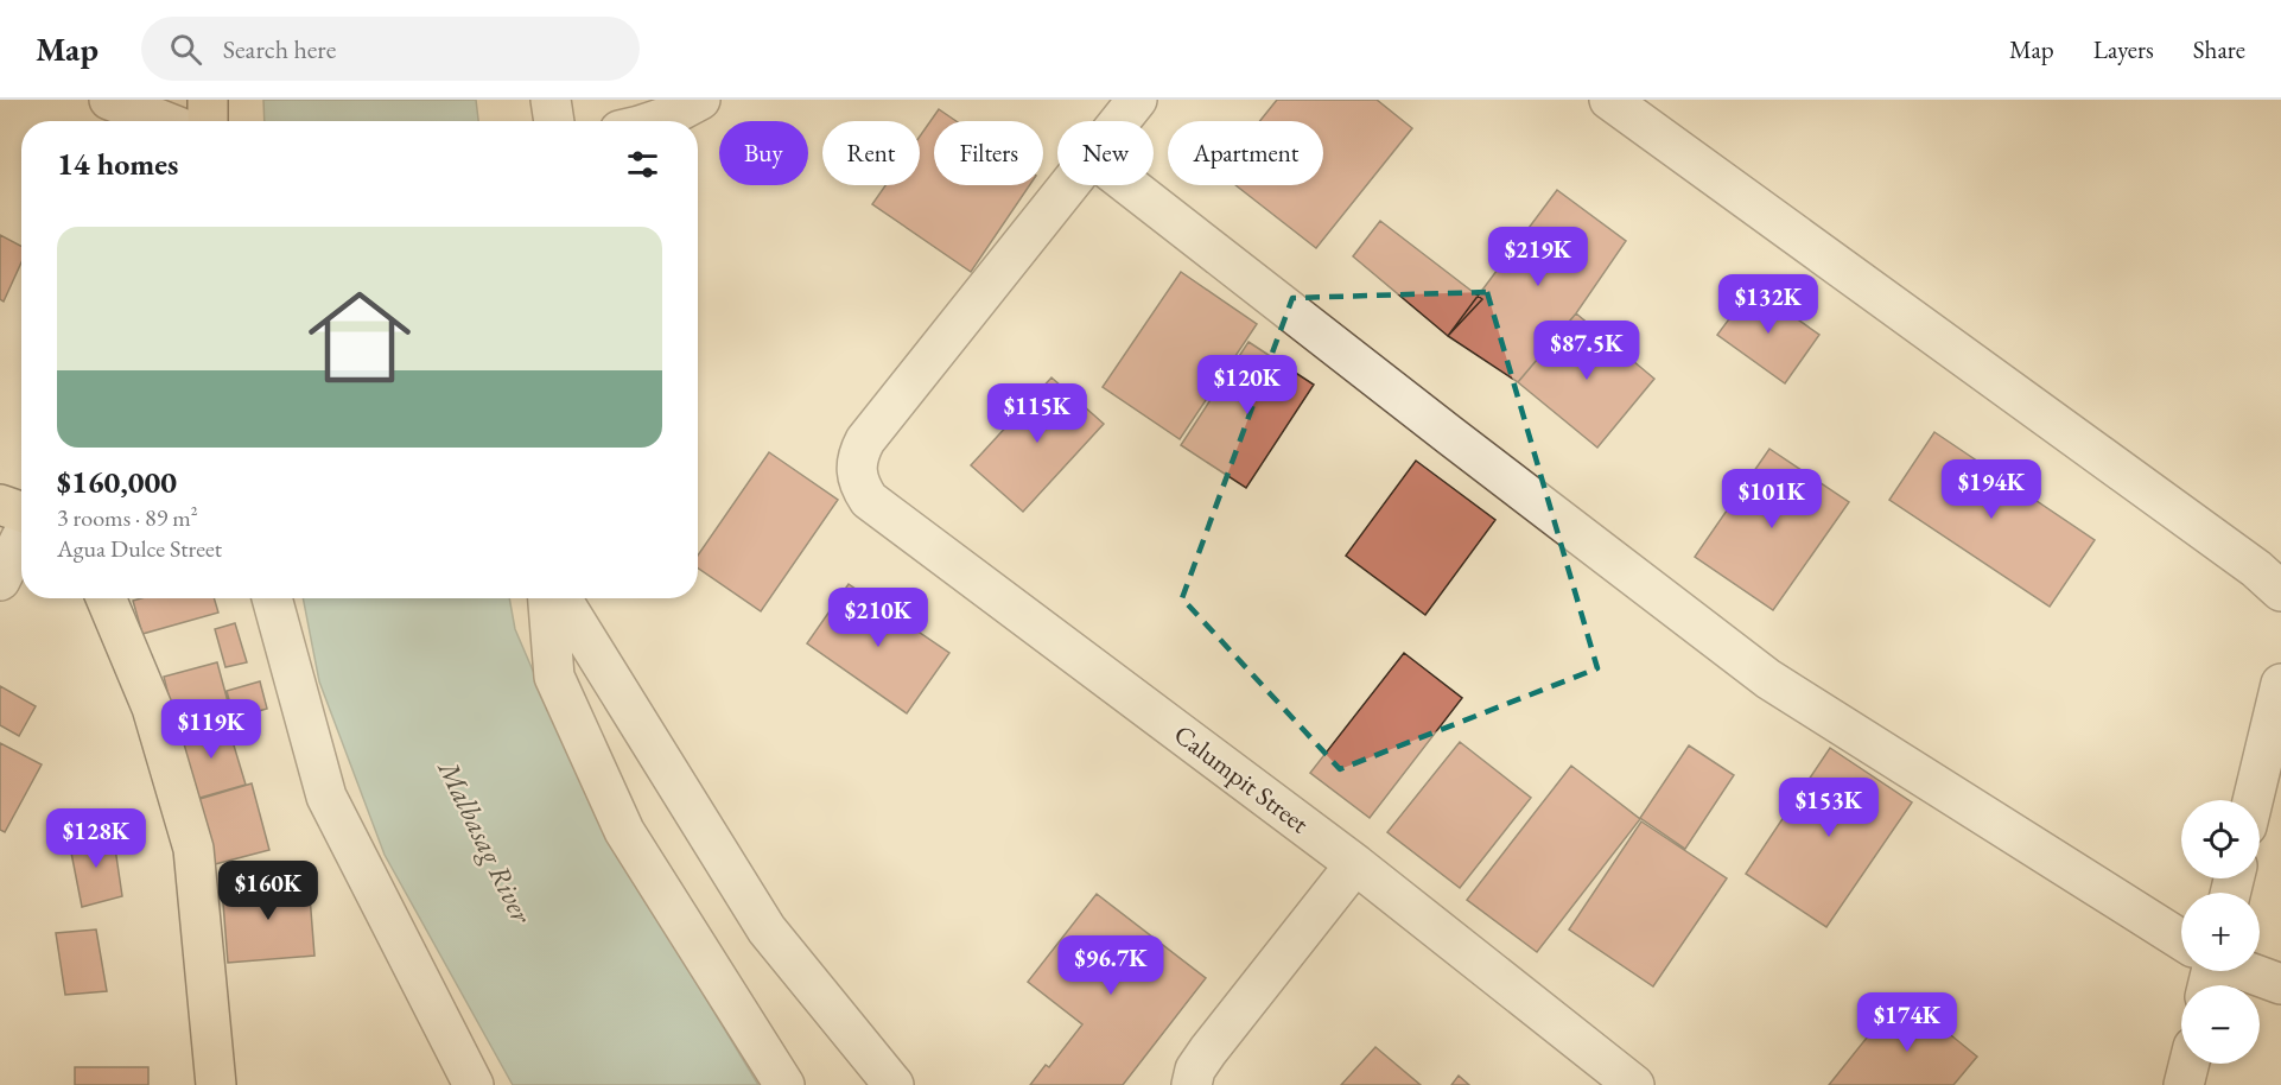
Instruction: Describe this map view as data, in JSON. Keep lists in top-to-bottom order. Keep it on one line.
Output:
{"streets":{"street":["Calumpit Street"]},"water":["Malbasag River"],"page":{"header":"Map","search":"Search here","nav":["Map","Layers","Share"],"chip":["Buy","Rent","Filters","New","Apartment"],"heading":"14 homes","list":[{"name":"$160,000","note":"3 rooms · 89 m² · Agua Dulce Street"}],"price":["$219K","$132K","$87.5K","$120K","$115K","$194K","$101K","$210K","$119K","$153K","$128K","$160K","$96.7K","$174K"],"map_buttons":["+","−"]}}
